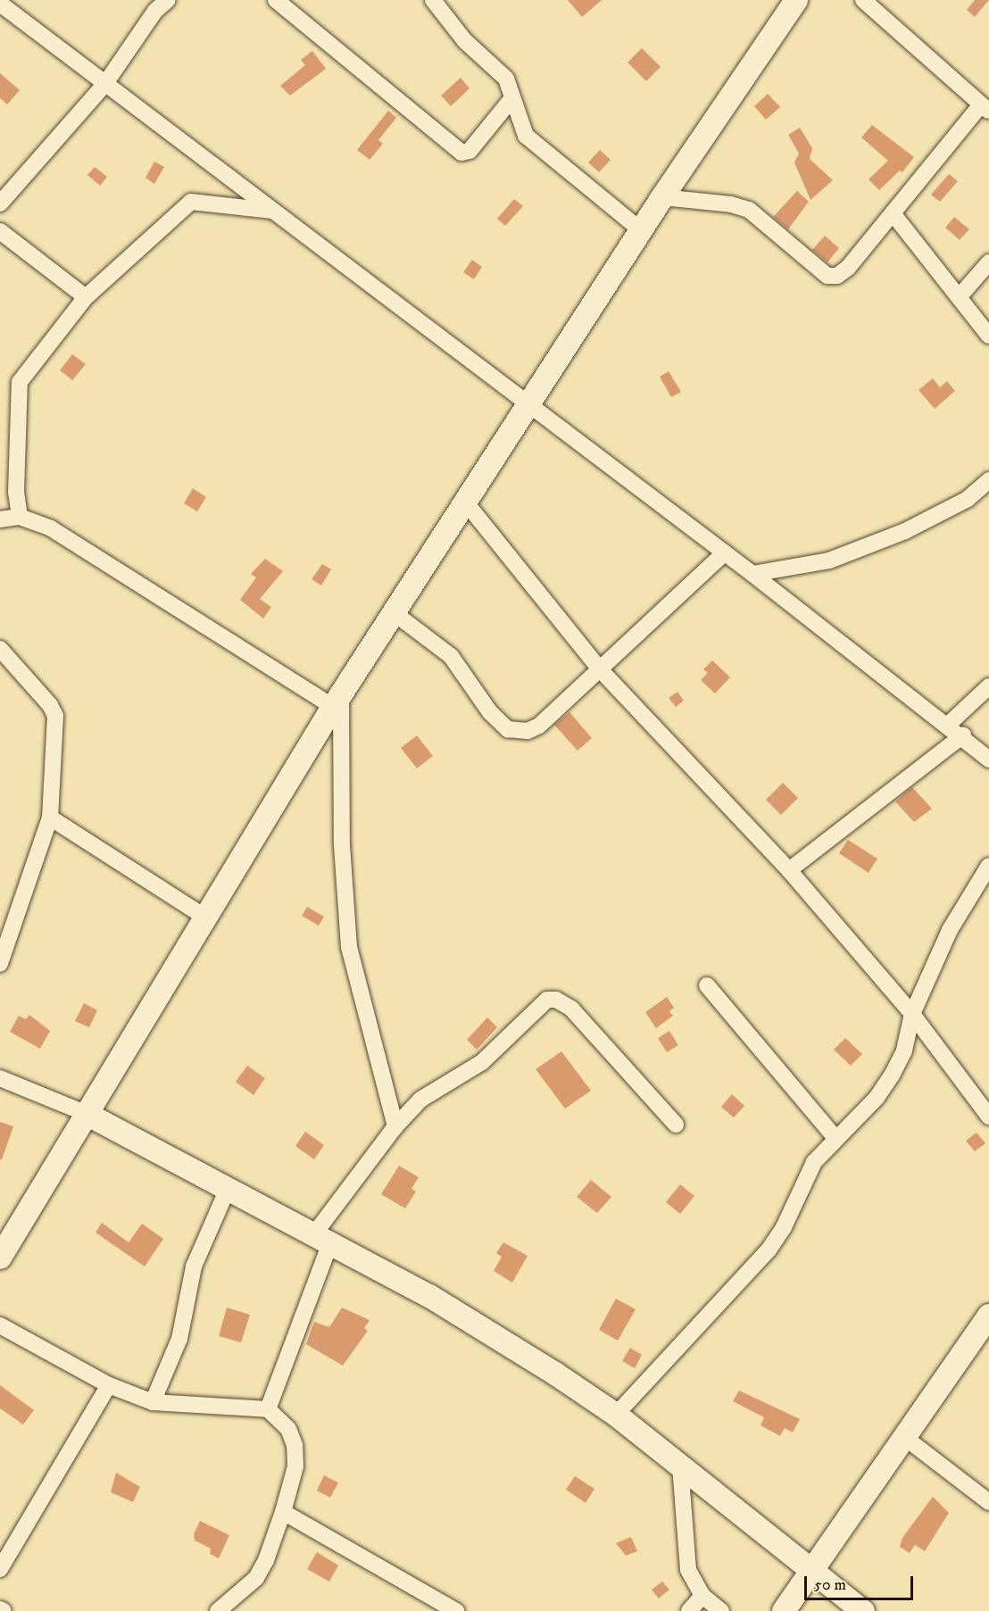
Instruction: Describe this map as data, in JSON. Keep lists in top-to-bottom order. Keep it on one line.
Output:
{"scale_bar":"50 m"}
